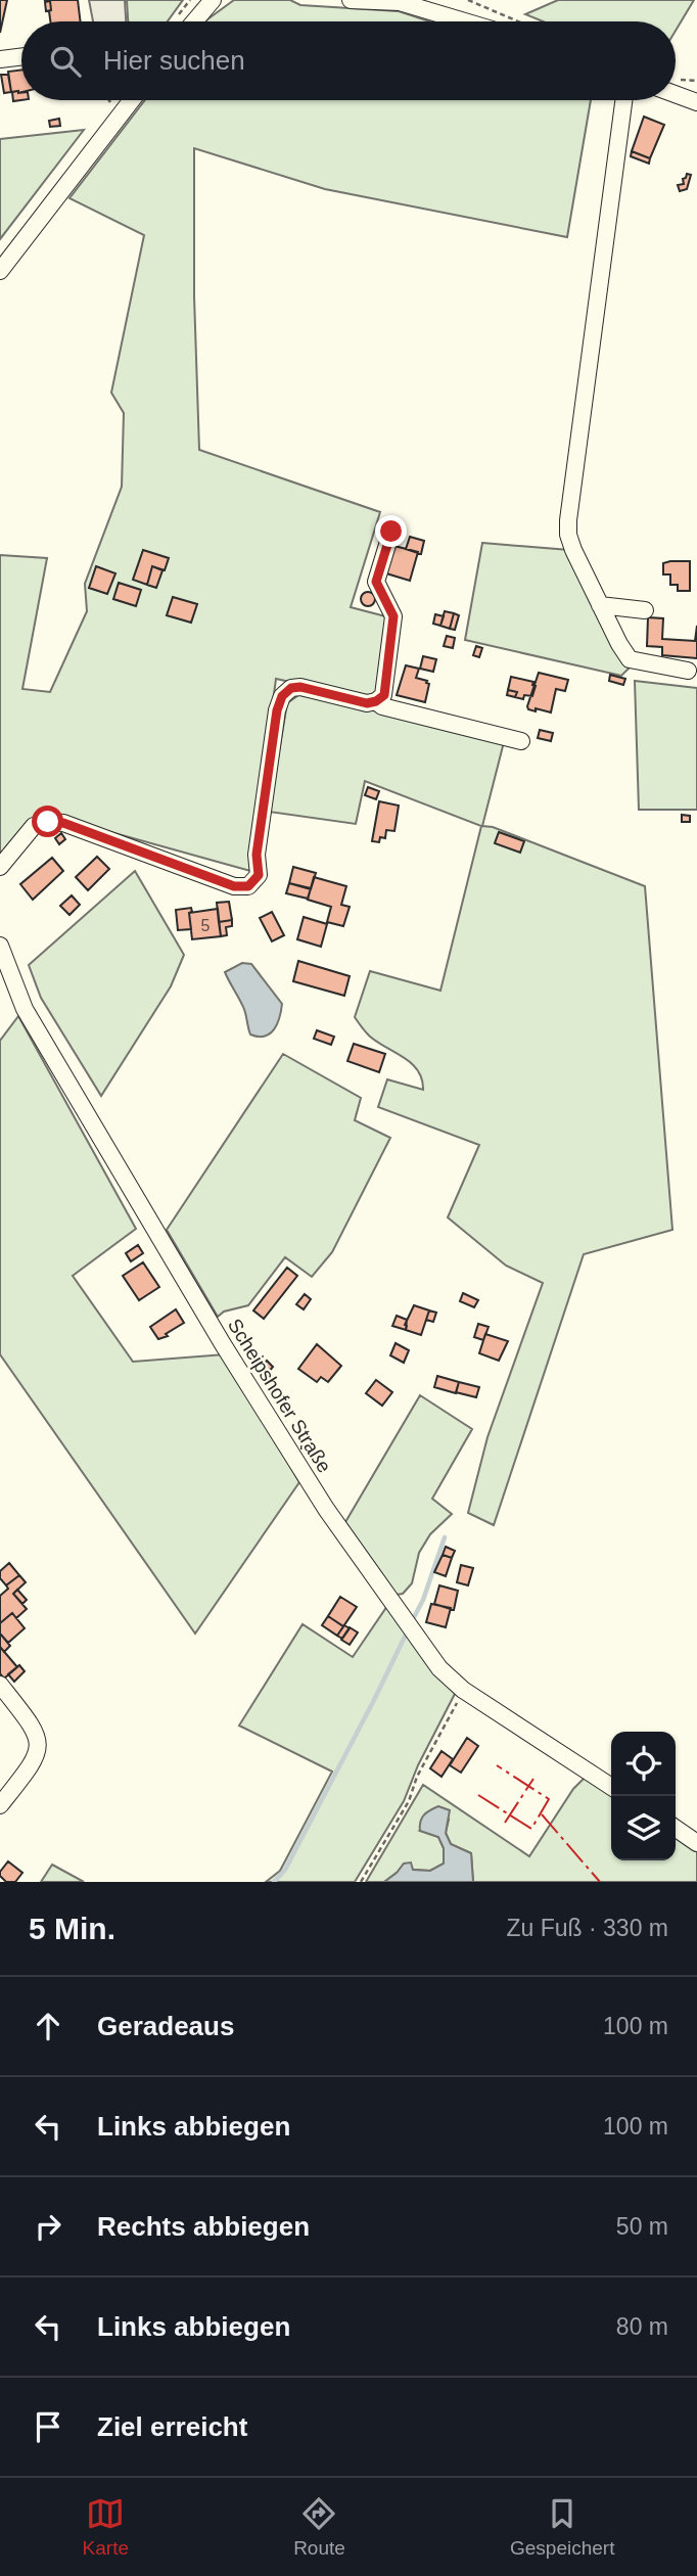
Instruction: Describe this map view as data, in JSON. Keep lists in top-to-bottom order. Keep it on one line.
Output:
{"streets":{"street":["Scheipshofer Straße"]},"house_numbers":["5"],"page":{"search":"Hier suchen","heading":["5 Min.","Zu Fuß · 330 m"],"list":[["Geradeaus","100 m"],["Links abbiegen","100 m"],["Rechts abbiegen","50 m"],["Links abbiegen","80 m"],"Ziel erreicht"],"nav":["Karte","Route","Gespeichert"]}}
